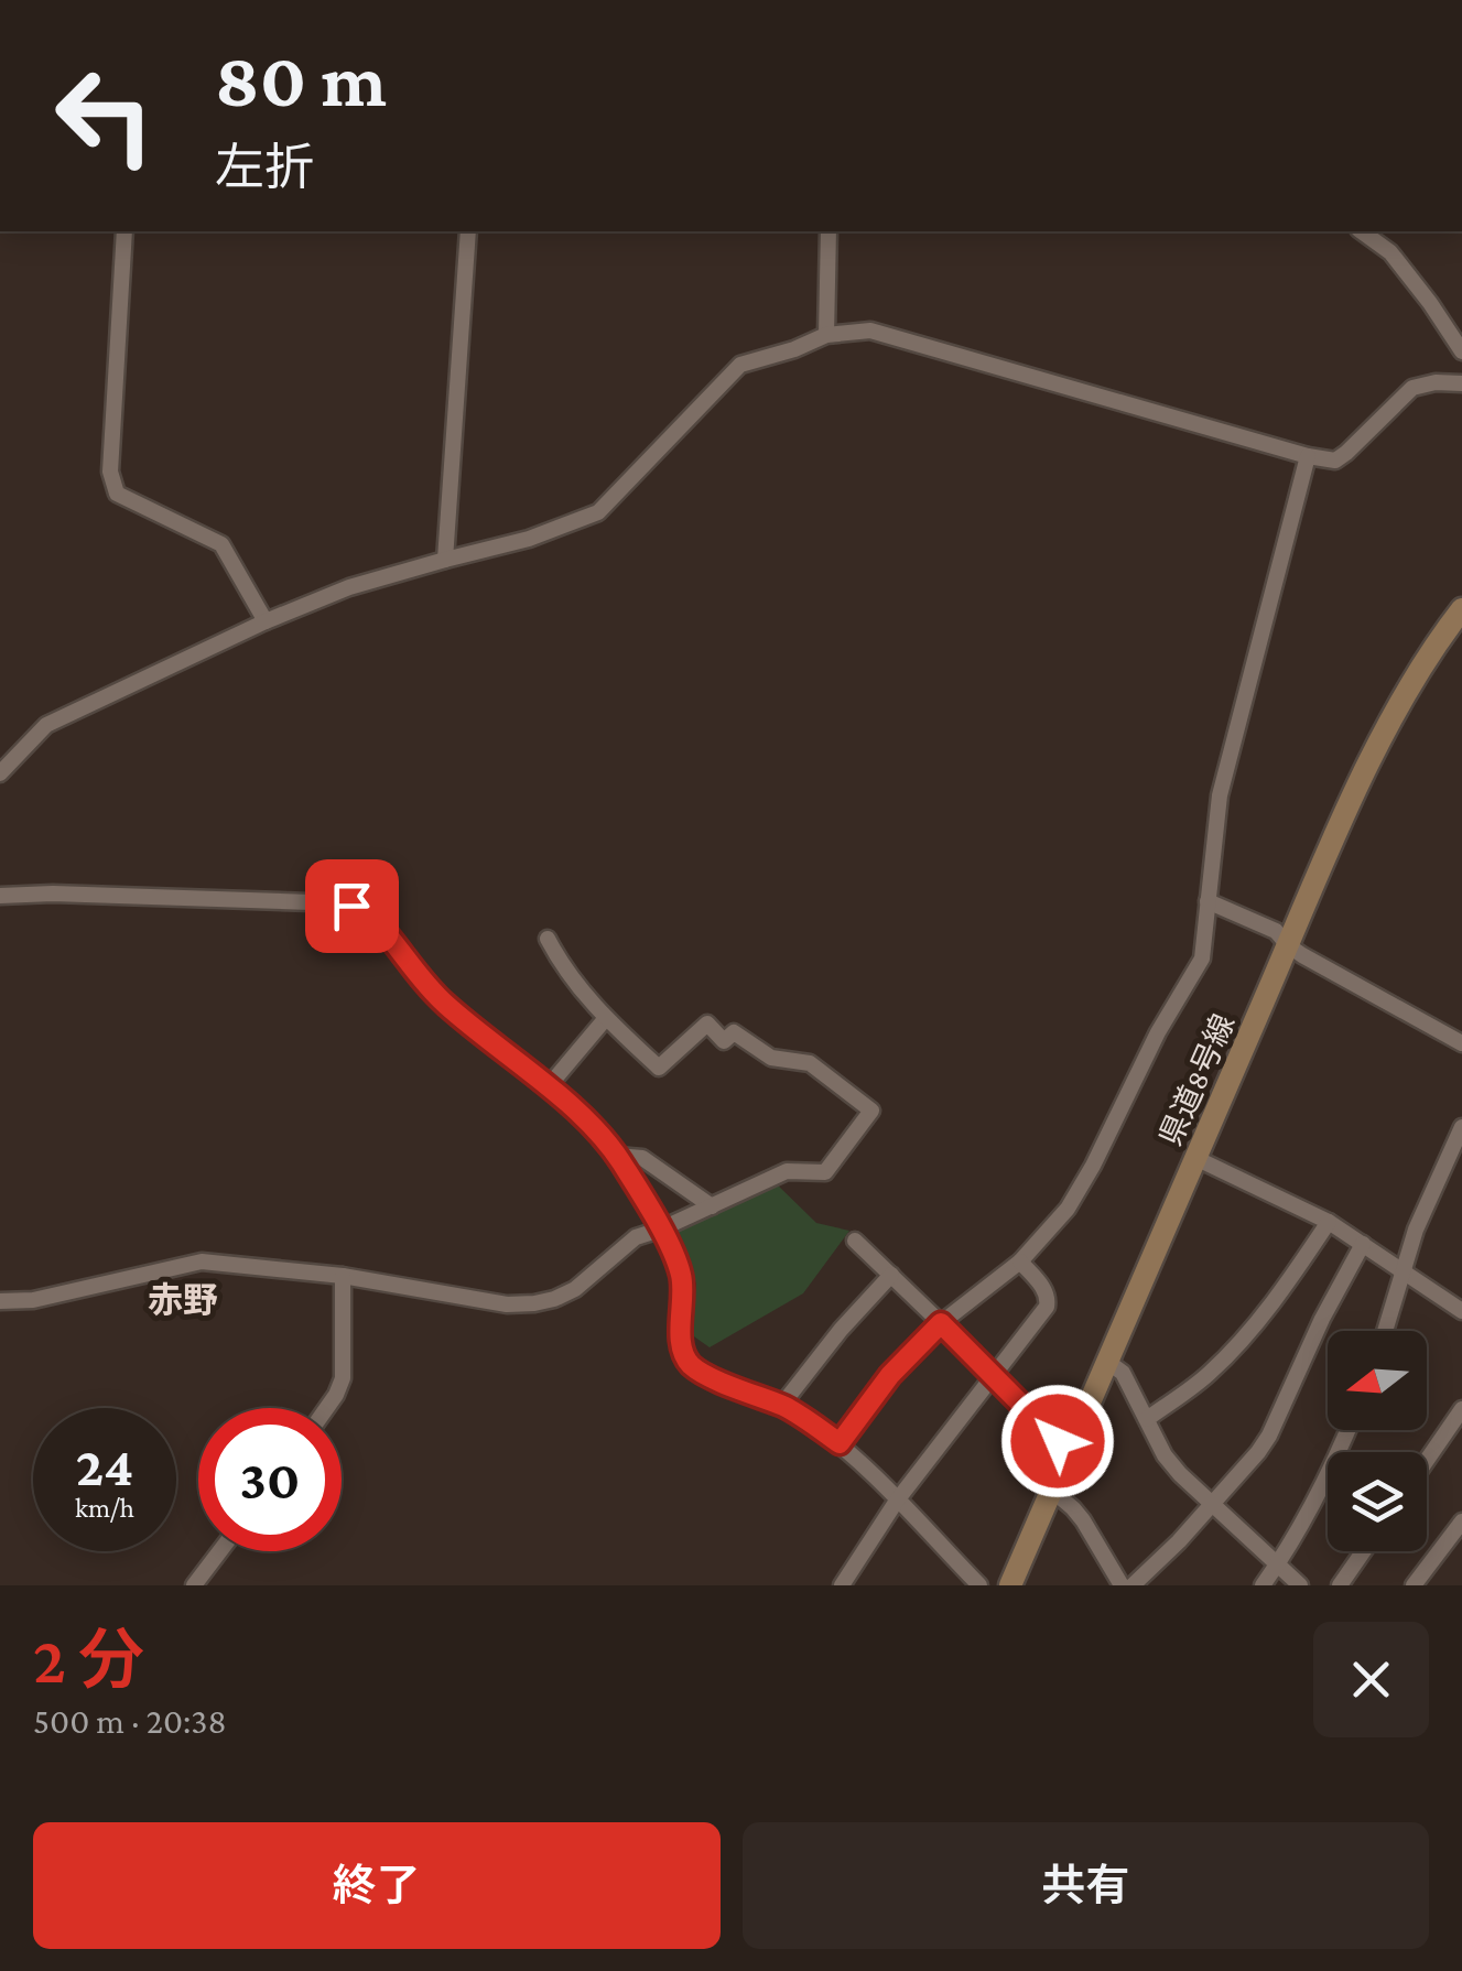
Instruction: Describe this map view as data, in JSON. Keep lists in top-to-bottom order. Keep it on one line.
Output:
{"streets":{"main road":["県道8号線"]},"districts":["赤野"],"north":"left","page":{"turn":["80 m","左折"],"speed":"24 km/h","limit":"30","heading":["2 分","500 m · 20:38"],"buttons":["終了","共有"]}}
